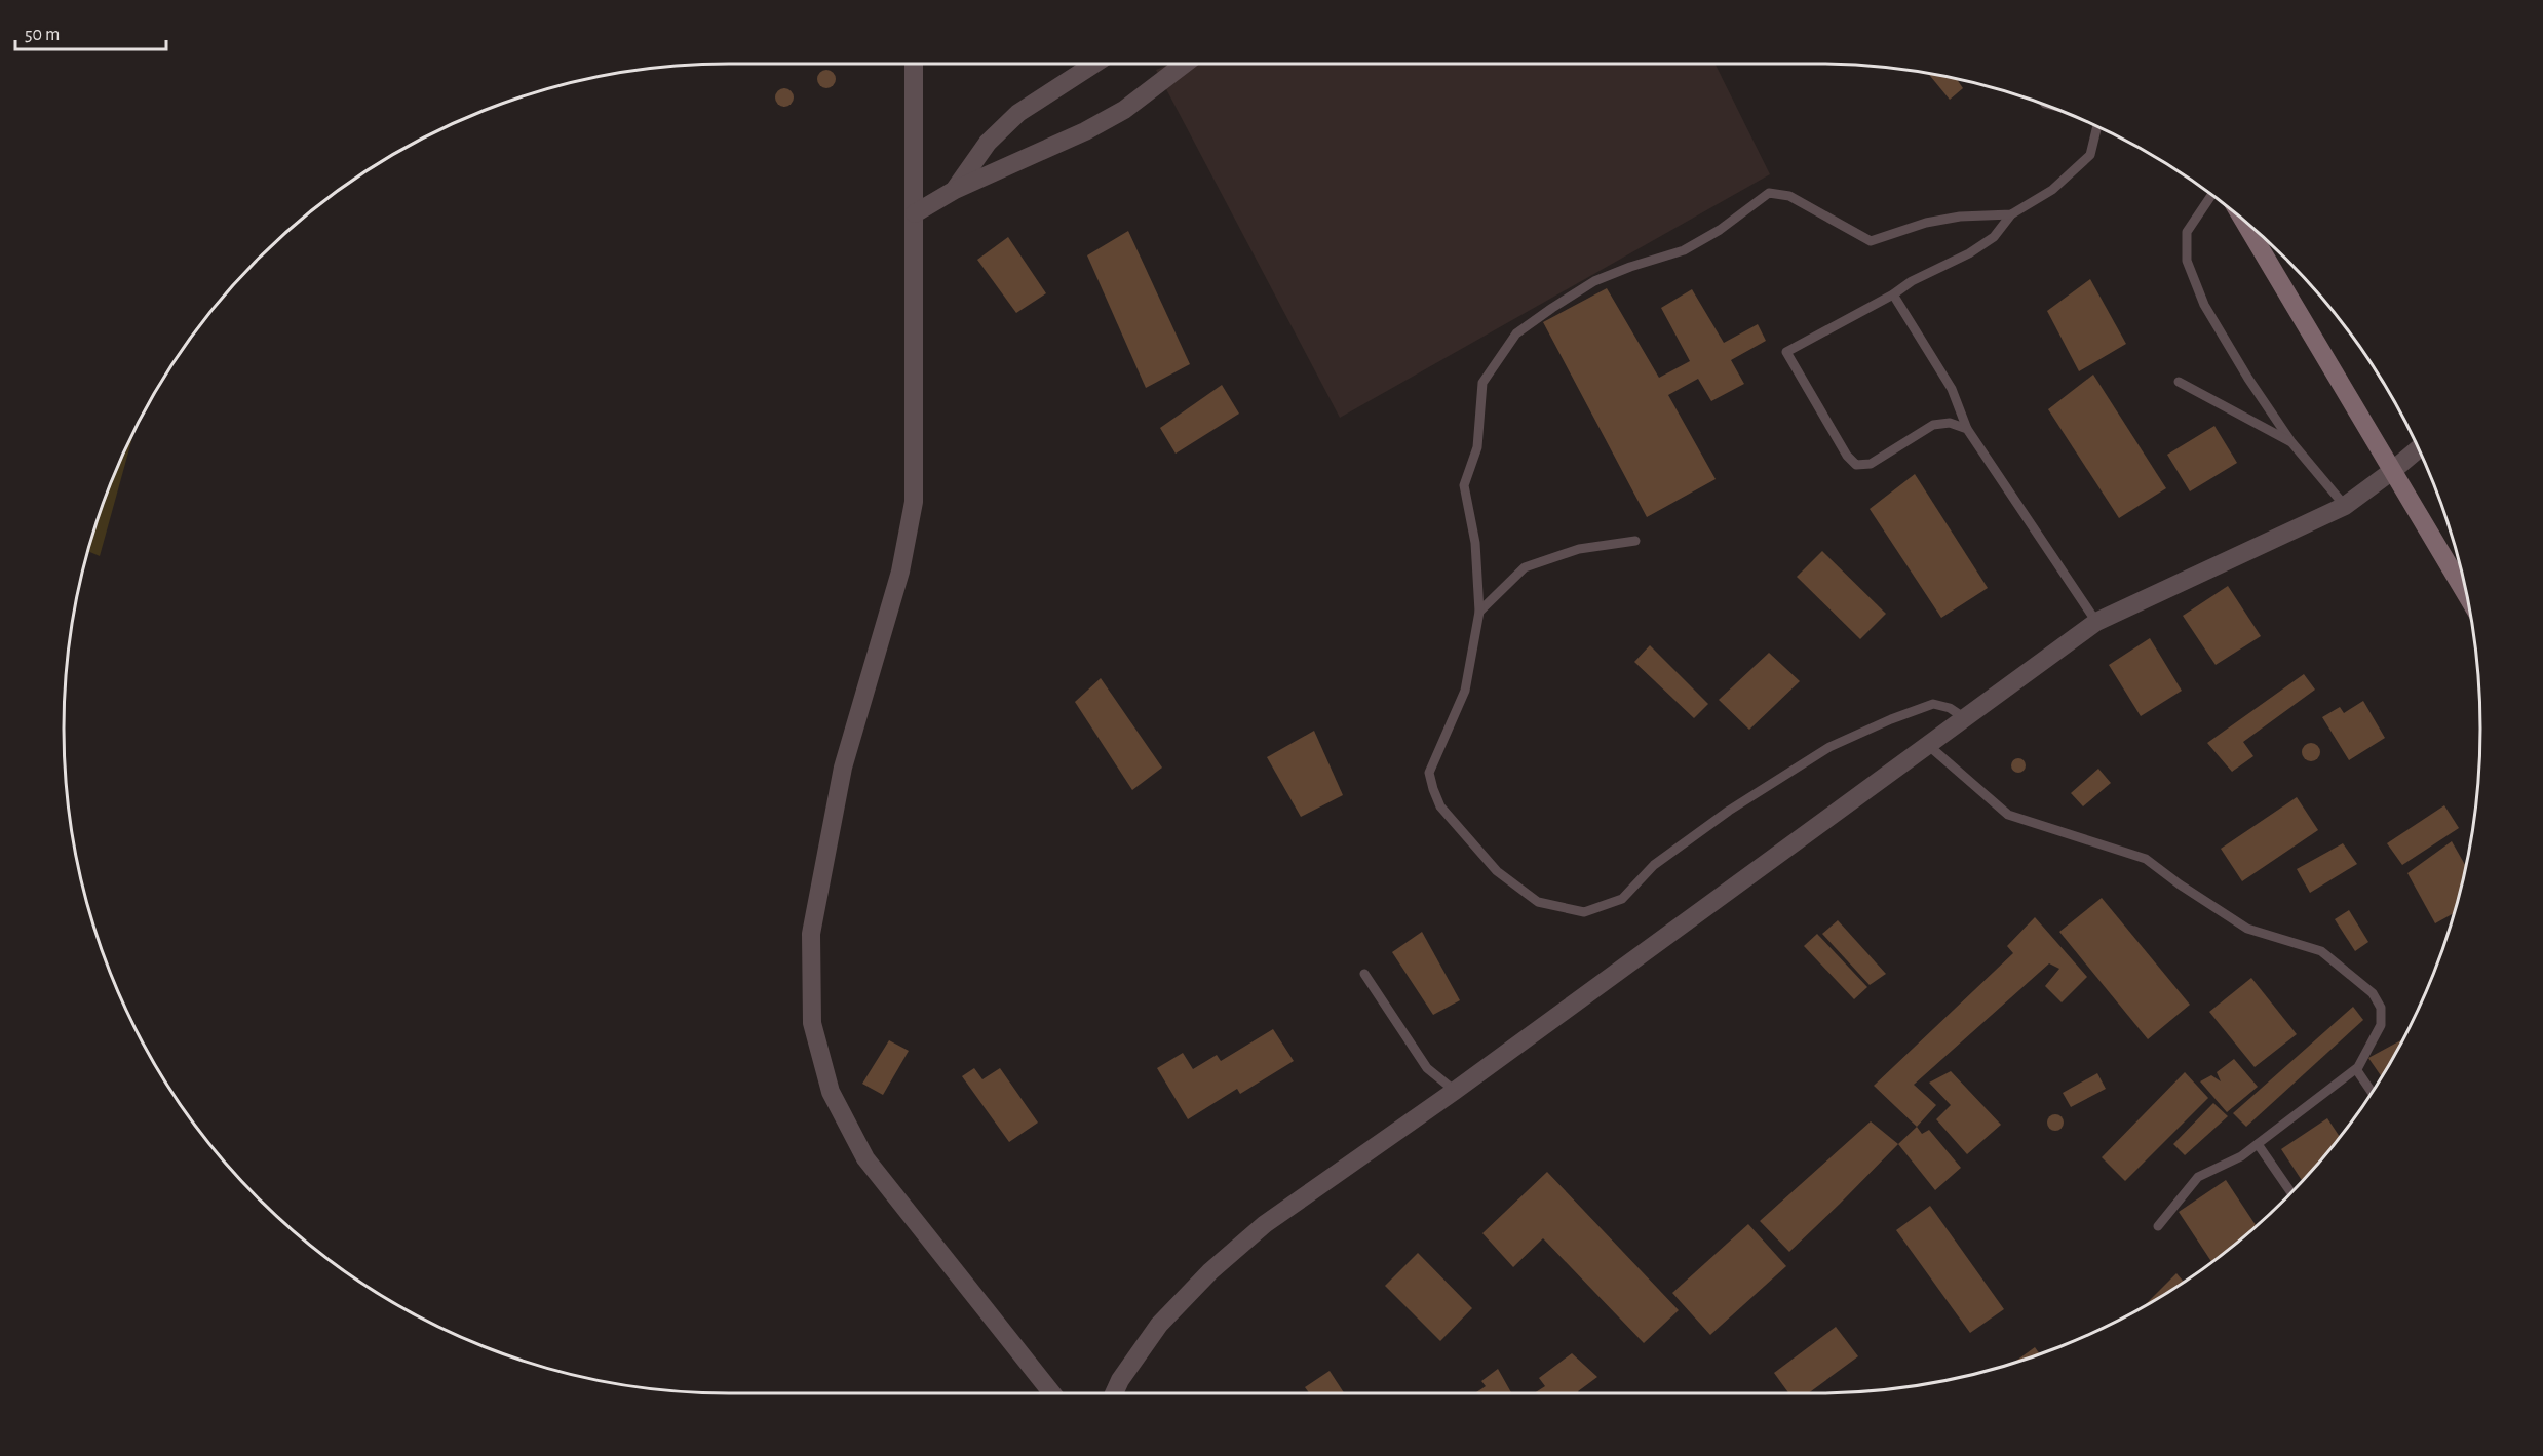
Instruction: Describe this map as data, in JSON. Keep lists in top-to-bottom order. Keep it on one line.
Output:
{"scale_bar":"50 m"}
